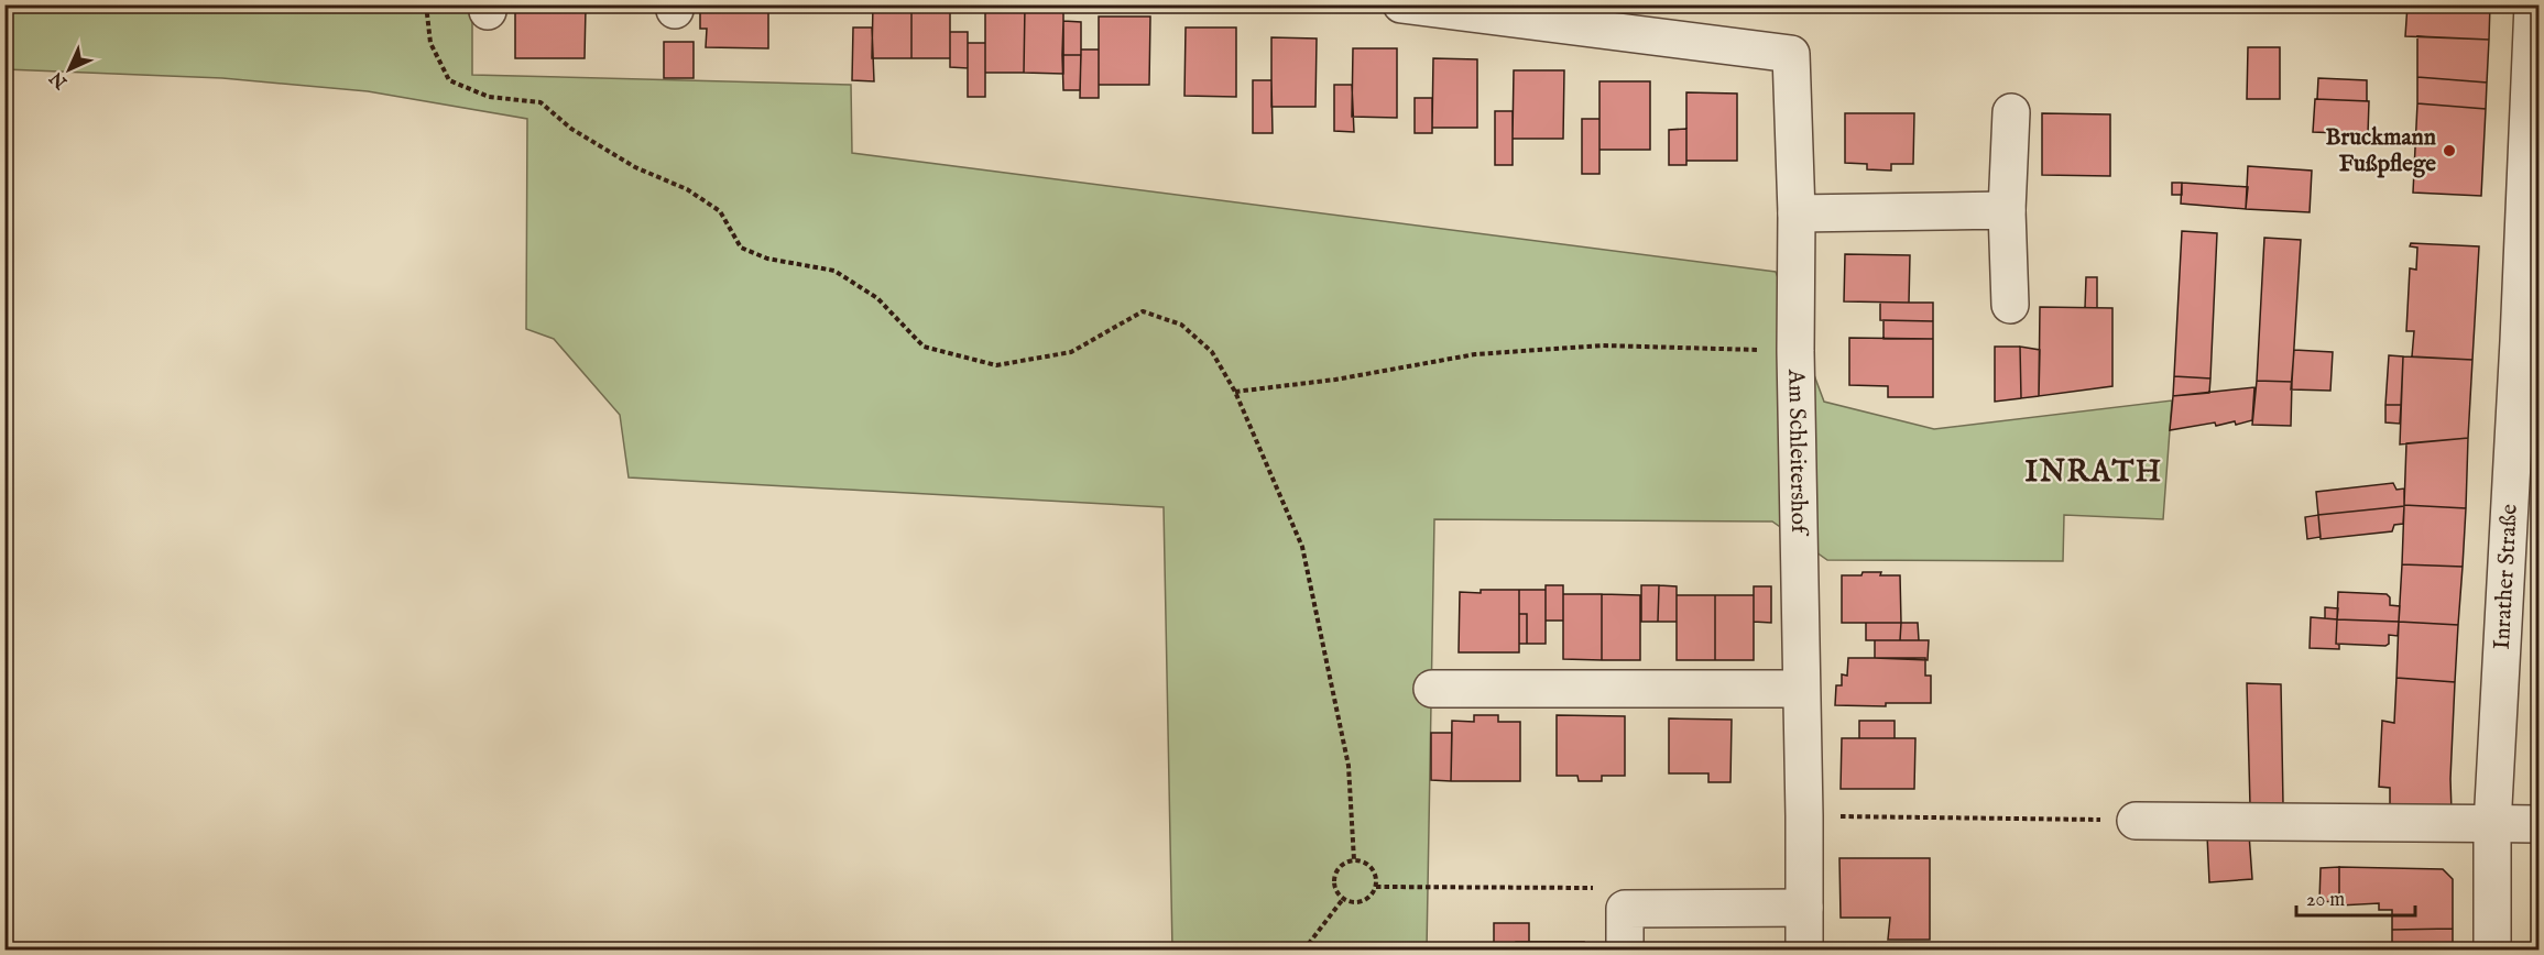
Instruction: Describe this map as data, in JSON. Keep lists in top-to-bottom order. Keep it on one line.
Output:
{"streets":{"street":["Am Schleitershof","Inrather Straße"]},"districts":["INRATH"],"places":["Bruckmann Fußpflege"],"scale_bar":"20 m","north":"bottom left"}
